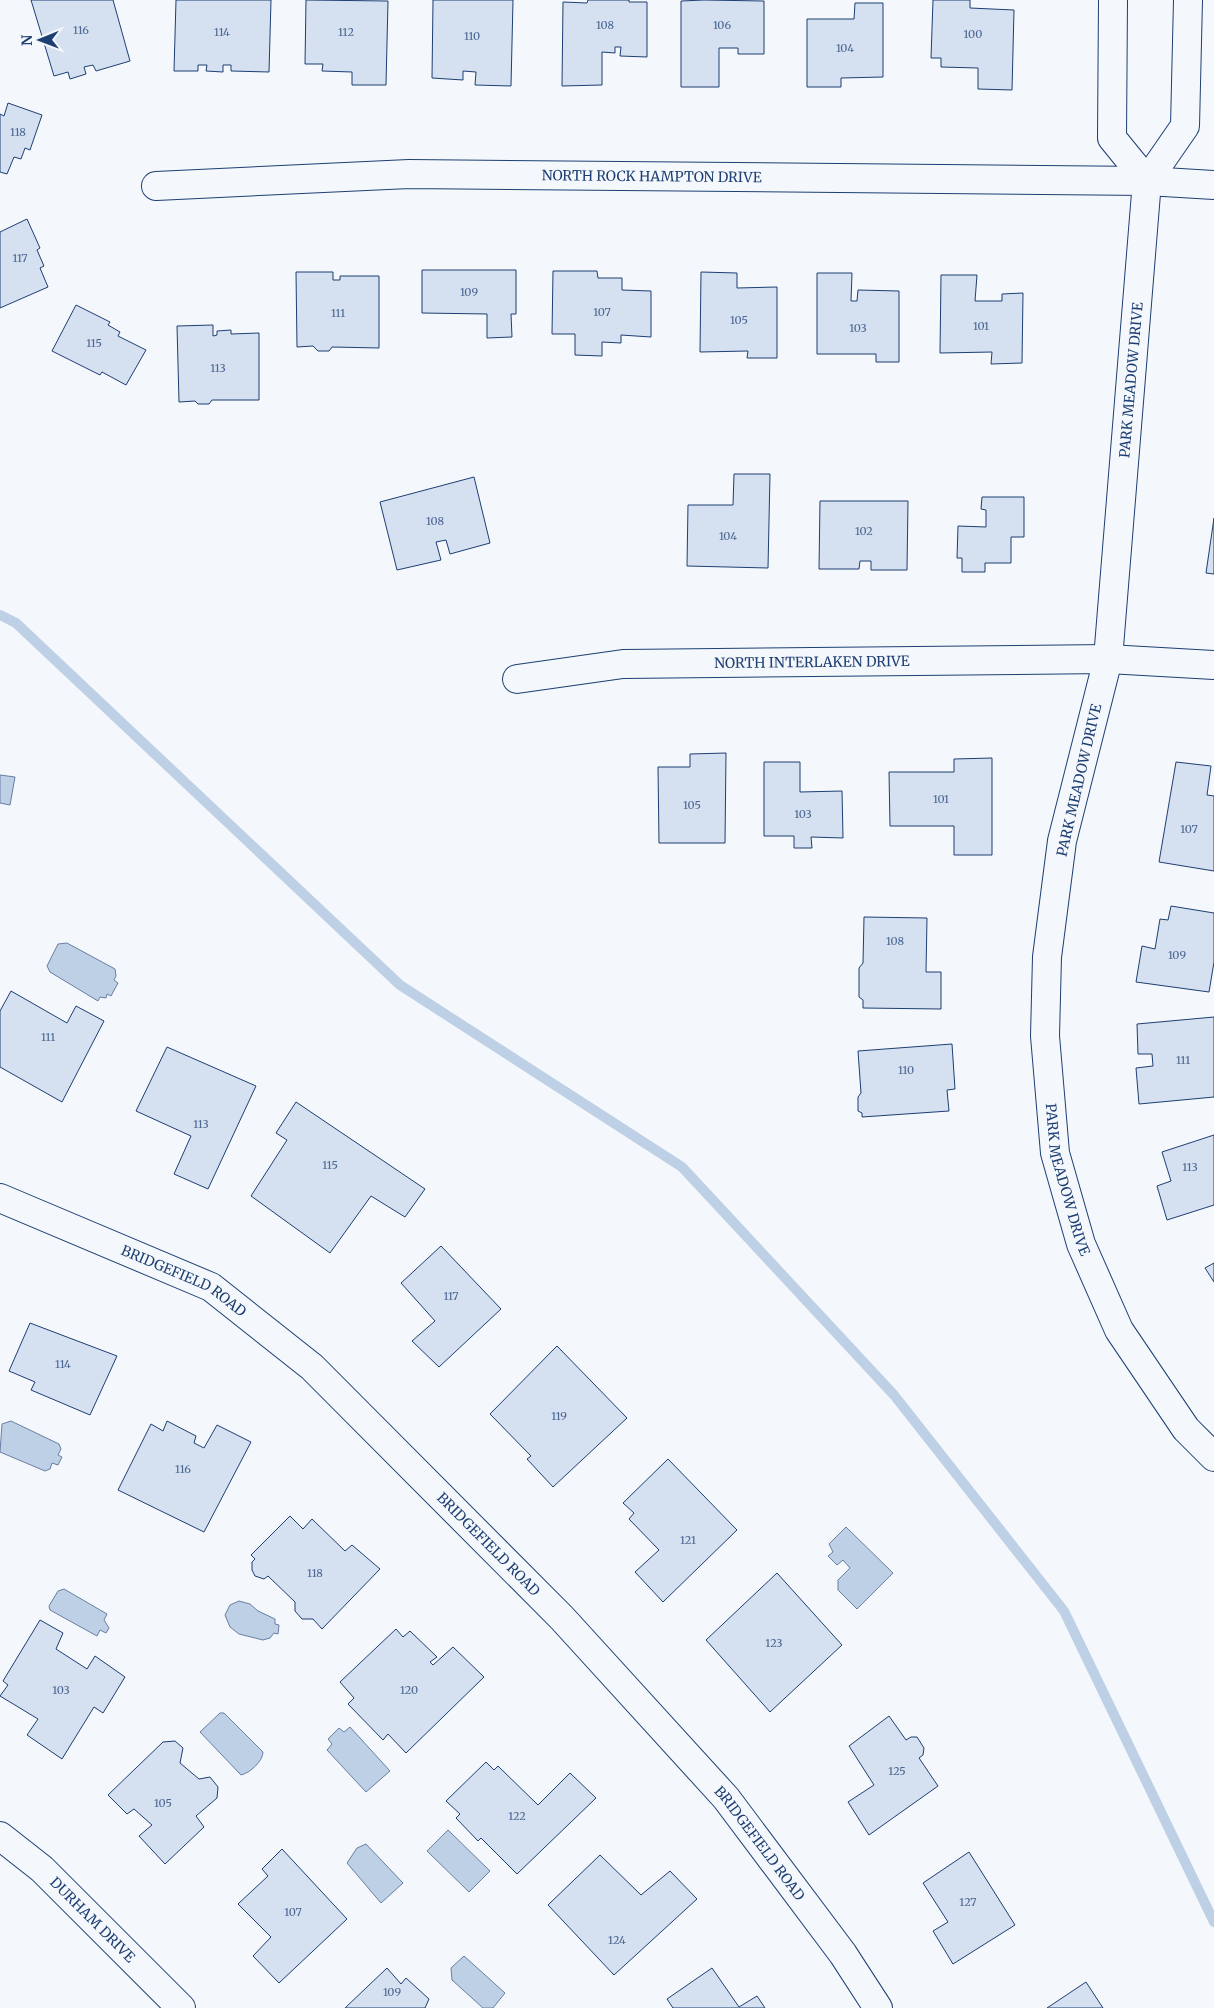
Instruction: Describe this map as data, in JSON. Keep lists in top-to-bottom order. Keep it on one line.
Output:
{"streets":{"street":["NORTH ROCK HAMPTON DRIVE","PARK MEADOW DRIVE","NORTH INTERLAKEN DRIVE","BRIDGEFIELD ROAD","DURHAM DRIVE"]},"crossings":[["NORTH ROCK HAMPTON DRIVE","PARK MEADOW DRIVE"],["PARK MEADOW DRIVE","NORTH INTERLAKEN DRIVE"]],"house_numbers":["108","106","116","114","112","100","110","104","118","117","109","107","111","105","101","103","115","113","108","102","104","101","105","103","107","108","109","111","111","110","113","115","113","117","114","119","116","121","118","123","103","120","125","105","122","127","107","124","109"],"north":"left"}
